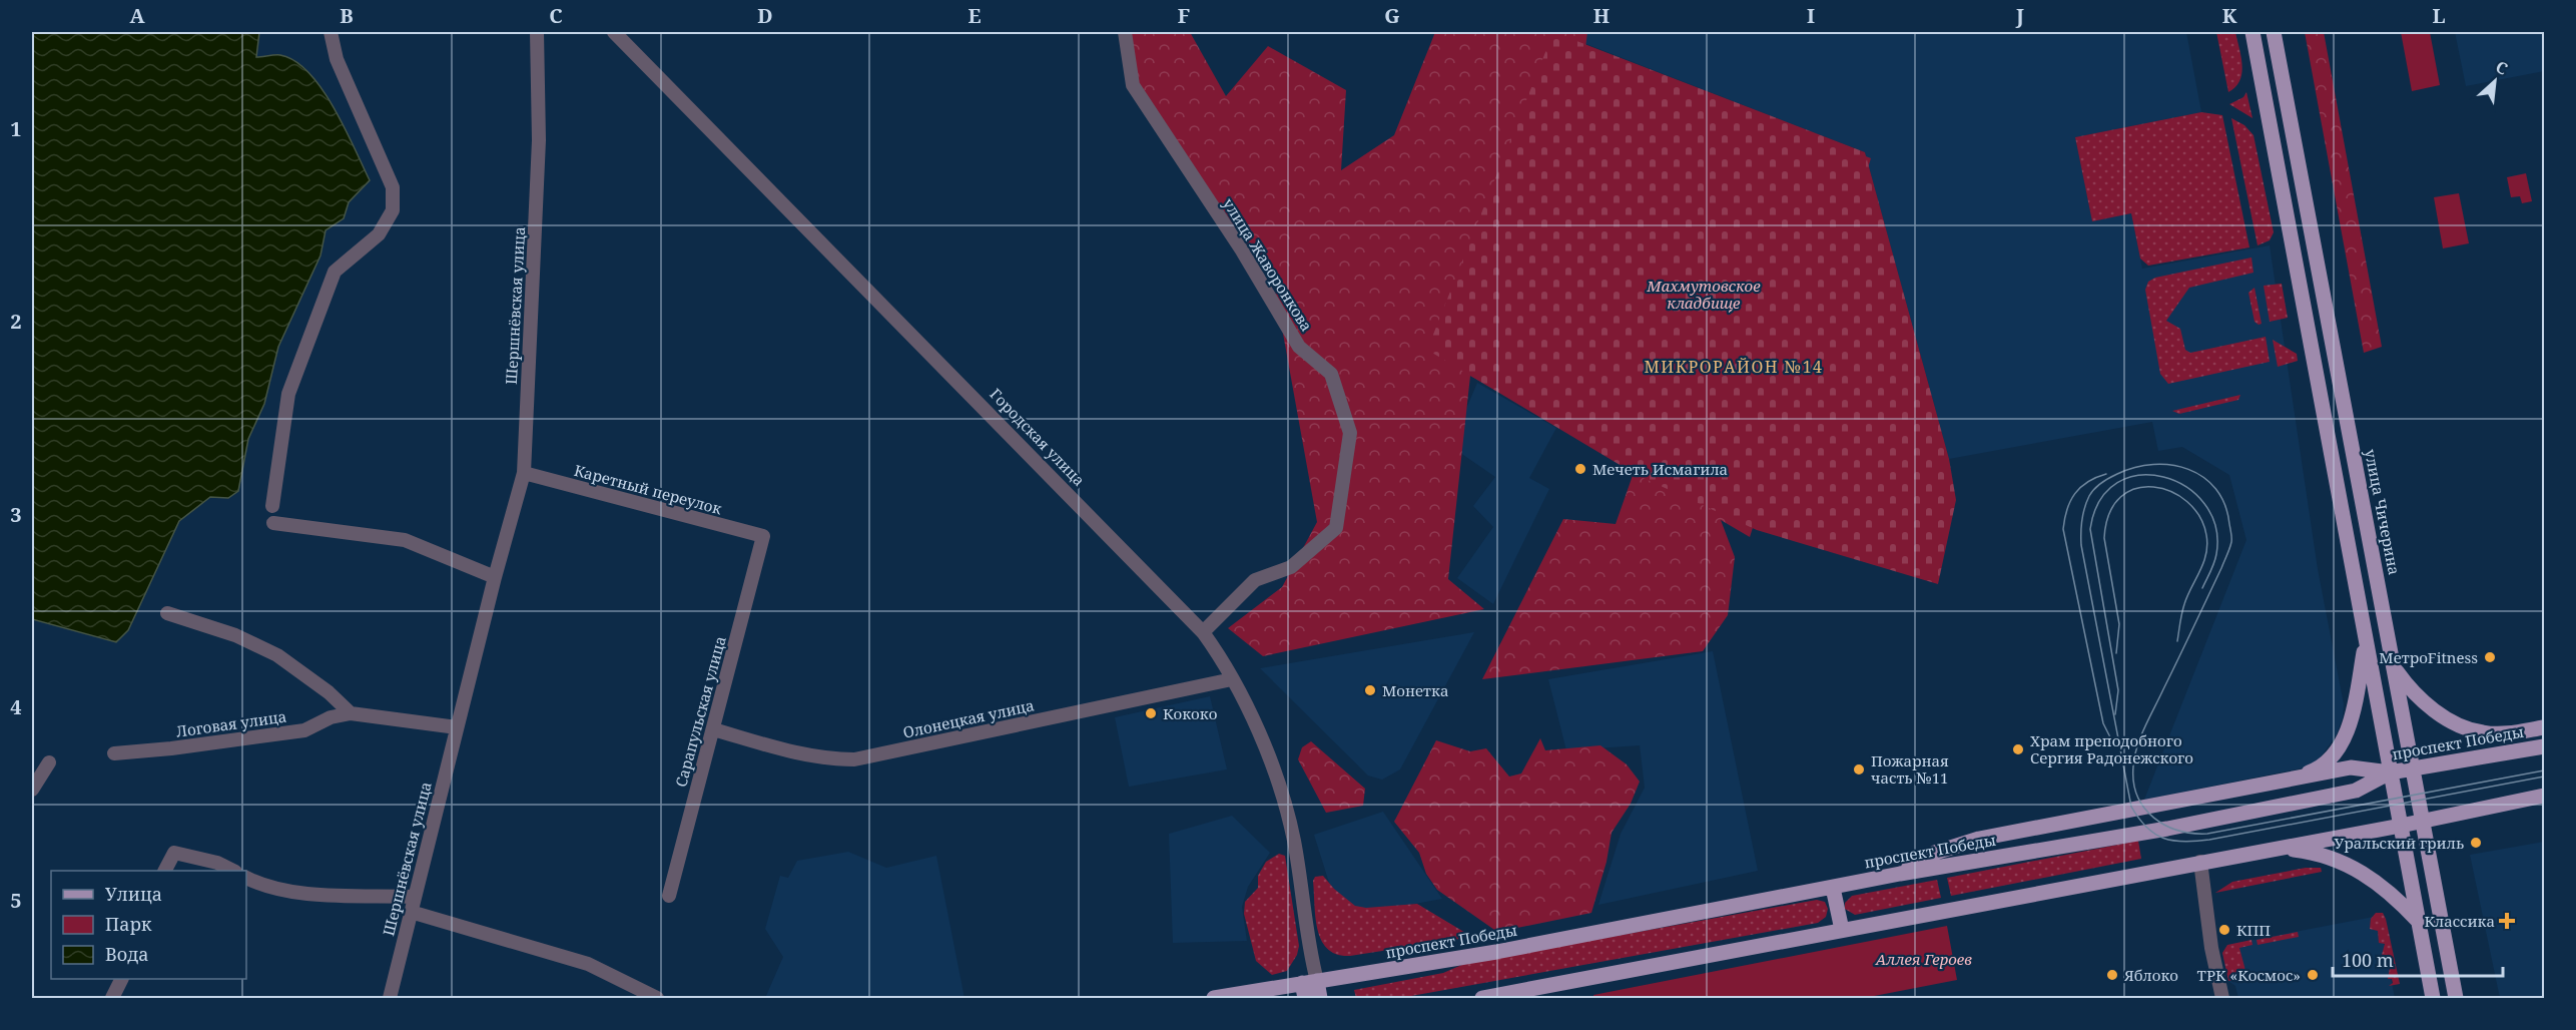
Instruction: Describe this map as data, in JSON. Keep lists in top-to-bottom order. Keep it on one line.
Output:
{"streets":{"main road":["Городская улица","улица Чичерина","проспект Победы"],"street":["улица Жаворонкова","Шершнёвская улица","Каретный переулок","Сарапульская улица","Олонецкая улица","Логовая улица"]},"crossings":[["улица Жаворонкова","Городская улица"],["Шершнёвская улица","Каретный переулок"],["Городская улица","Олонецкая улица"],["Городская улица","проспект Победы"],["Каретный переулок","Сарапульская улица"],["улица Чичерина","проспект Победы"],["Сарапульская улица","Олонецкая улица"]],"districts":["МИКРОРАЙОН №14"],"parks":["Махмутовское кладбище","Аллея Героев"],"places":{"other":["Мечеть Исмагила","МетроFitness","Монетка","Кококо","Храм преподобного Сергия Радонежского","Пожарная часть №11","Уральский гриль","КПП","Яблоко","ТРК «Космос»"],"health":["Классика"]},"legend":["Улица","Парк","Вода"],"scale_bar":"100 m","north":"top right","grid":{"columns":["A","B","C","D","E","F","G","H","I","J","K","L"],"rows":["1","2","3","4","5"]}}
